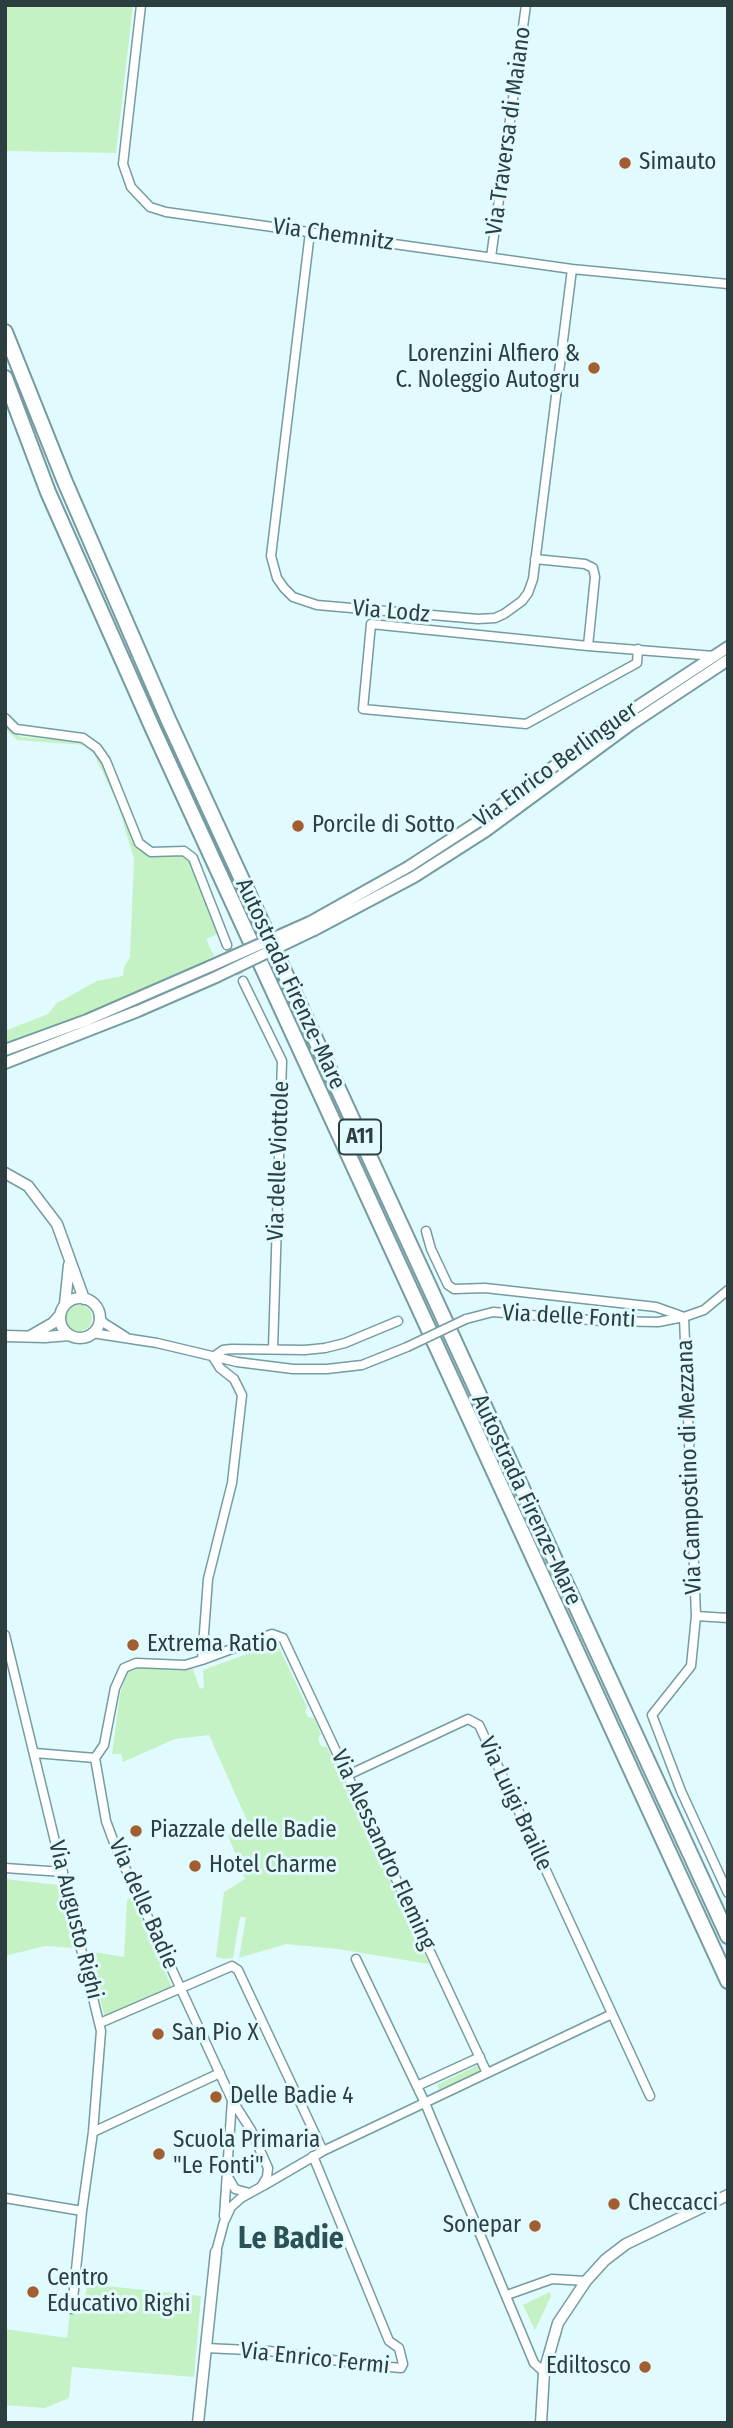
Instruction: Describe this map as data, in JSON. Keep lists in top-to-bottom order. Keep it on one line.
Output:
{"streets":{"highway":["Autostrada Firenze-Mare","A11"],"main road":["Via Enrico Berlinguer"],"street":["Via Traversa di Maiano","Via Chemnitz","Via Lodz","Via delle Viottole","Via delle Fonti","Via Campostino di Mezzana","Via Luigi Braille","Via Alessandro Fleming","Via delle Badie","Via Augusto Righi","Via Enrico Fermi"]},"crossings":[["Via Traversa di Maiano","Via Chemnitz"],["Via Chemnitz","Via Lodz"],["Via delle Viottole","Via delle Fonti"],["Via delle Fonti","Via Campostino di Mezzana"],["Via Luigi Braille","Via Alessandro Fleming"],["Via delle Badie","Via Enrico Fermi"]],"districts":["Le Badie"],"places":["Simauto","Lorenzini Alfiero & C. Noleggio Autogru","Porcile di Sotto","Extrema Ratio","Piazzale delle Badie","Hotel Charme","San Pio X","Delle Badie 4","Scuola Primaria \"Le Fonti\"","Checcacci","Sonepar","Centro Educativo Righi","Ediltosco"]}
